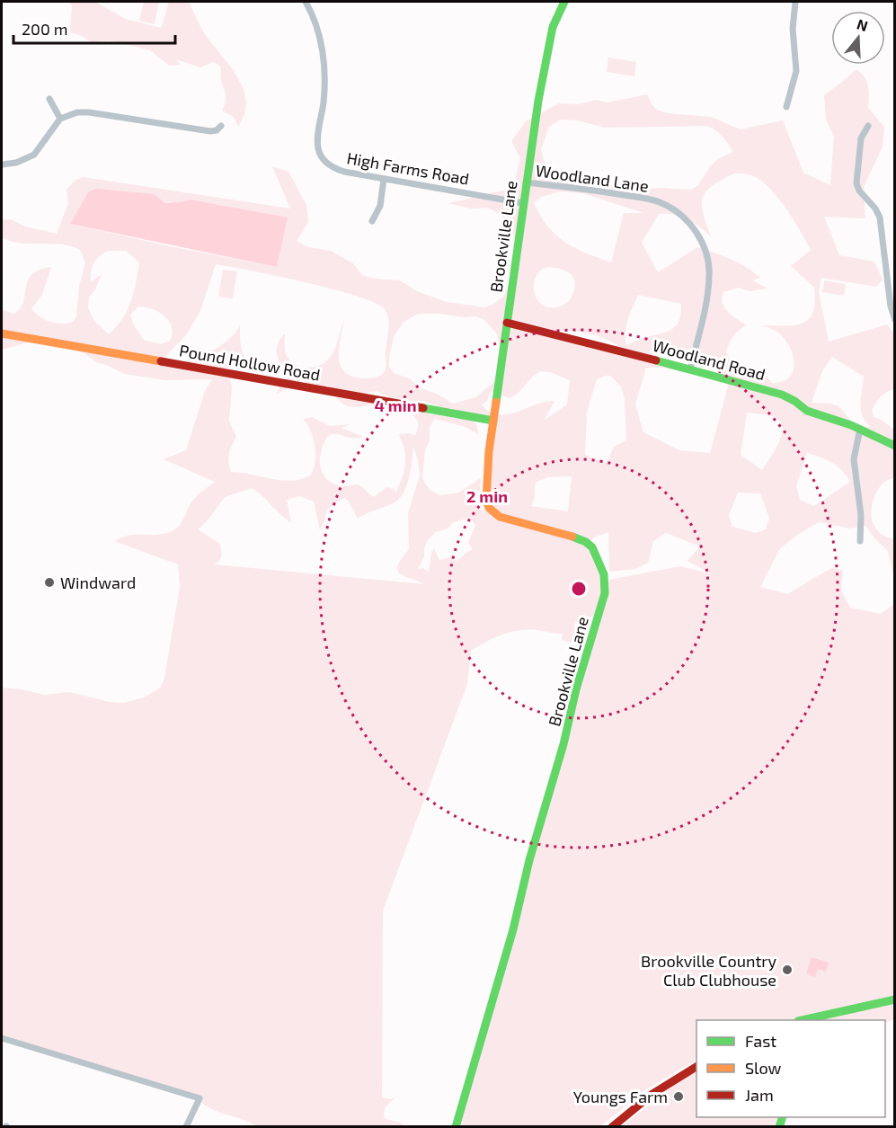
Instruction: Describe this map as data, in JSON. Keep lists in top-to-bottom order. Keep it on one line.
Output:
{"streets":{"street":["High Farms Road","Woodland Lane","Brookville Lane","Woodland Road","Pound Hollow Road"]},"crossings":[["High Farms Road","Brookville Lane"],["Woodland Lane","Brookville Lane"],["Woodland Lane","Woodland Road"],["Brookville Lane","Woodland Road"],["Brookville Lane","Pound Hollow Road"]],"places":["Windward","Brookville Country Club Clubhouse","Youngs Farm"],"legend":["Fast","Slow","Jam"],"scale_bar":"200 m","north":"top","rings":["4 min","2 min"]}
